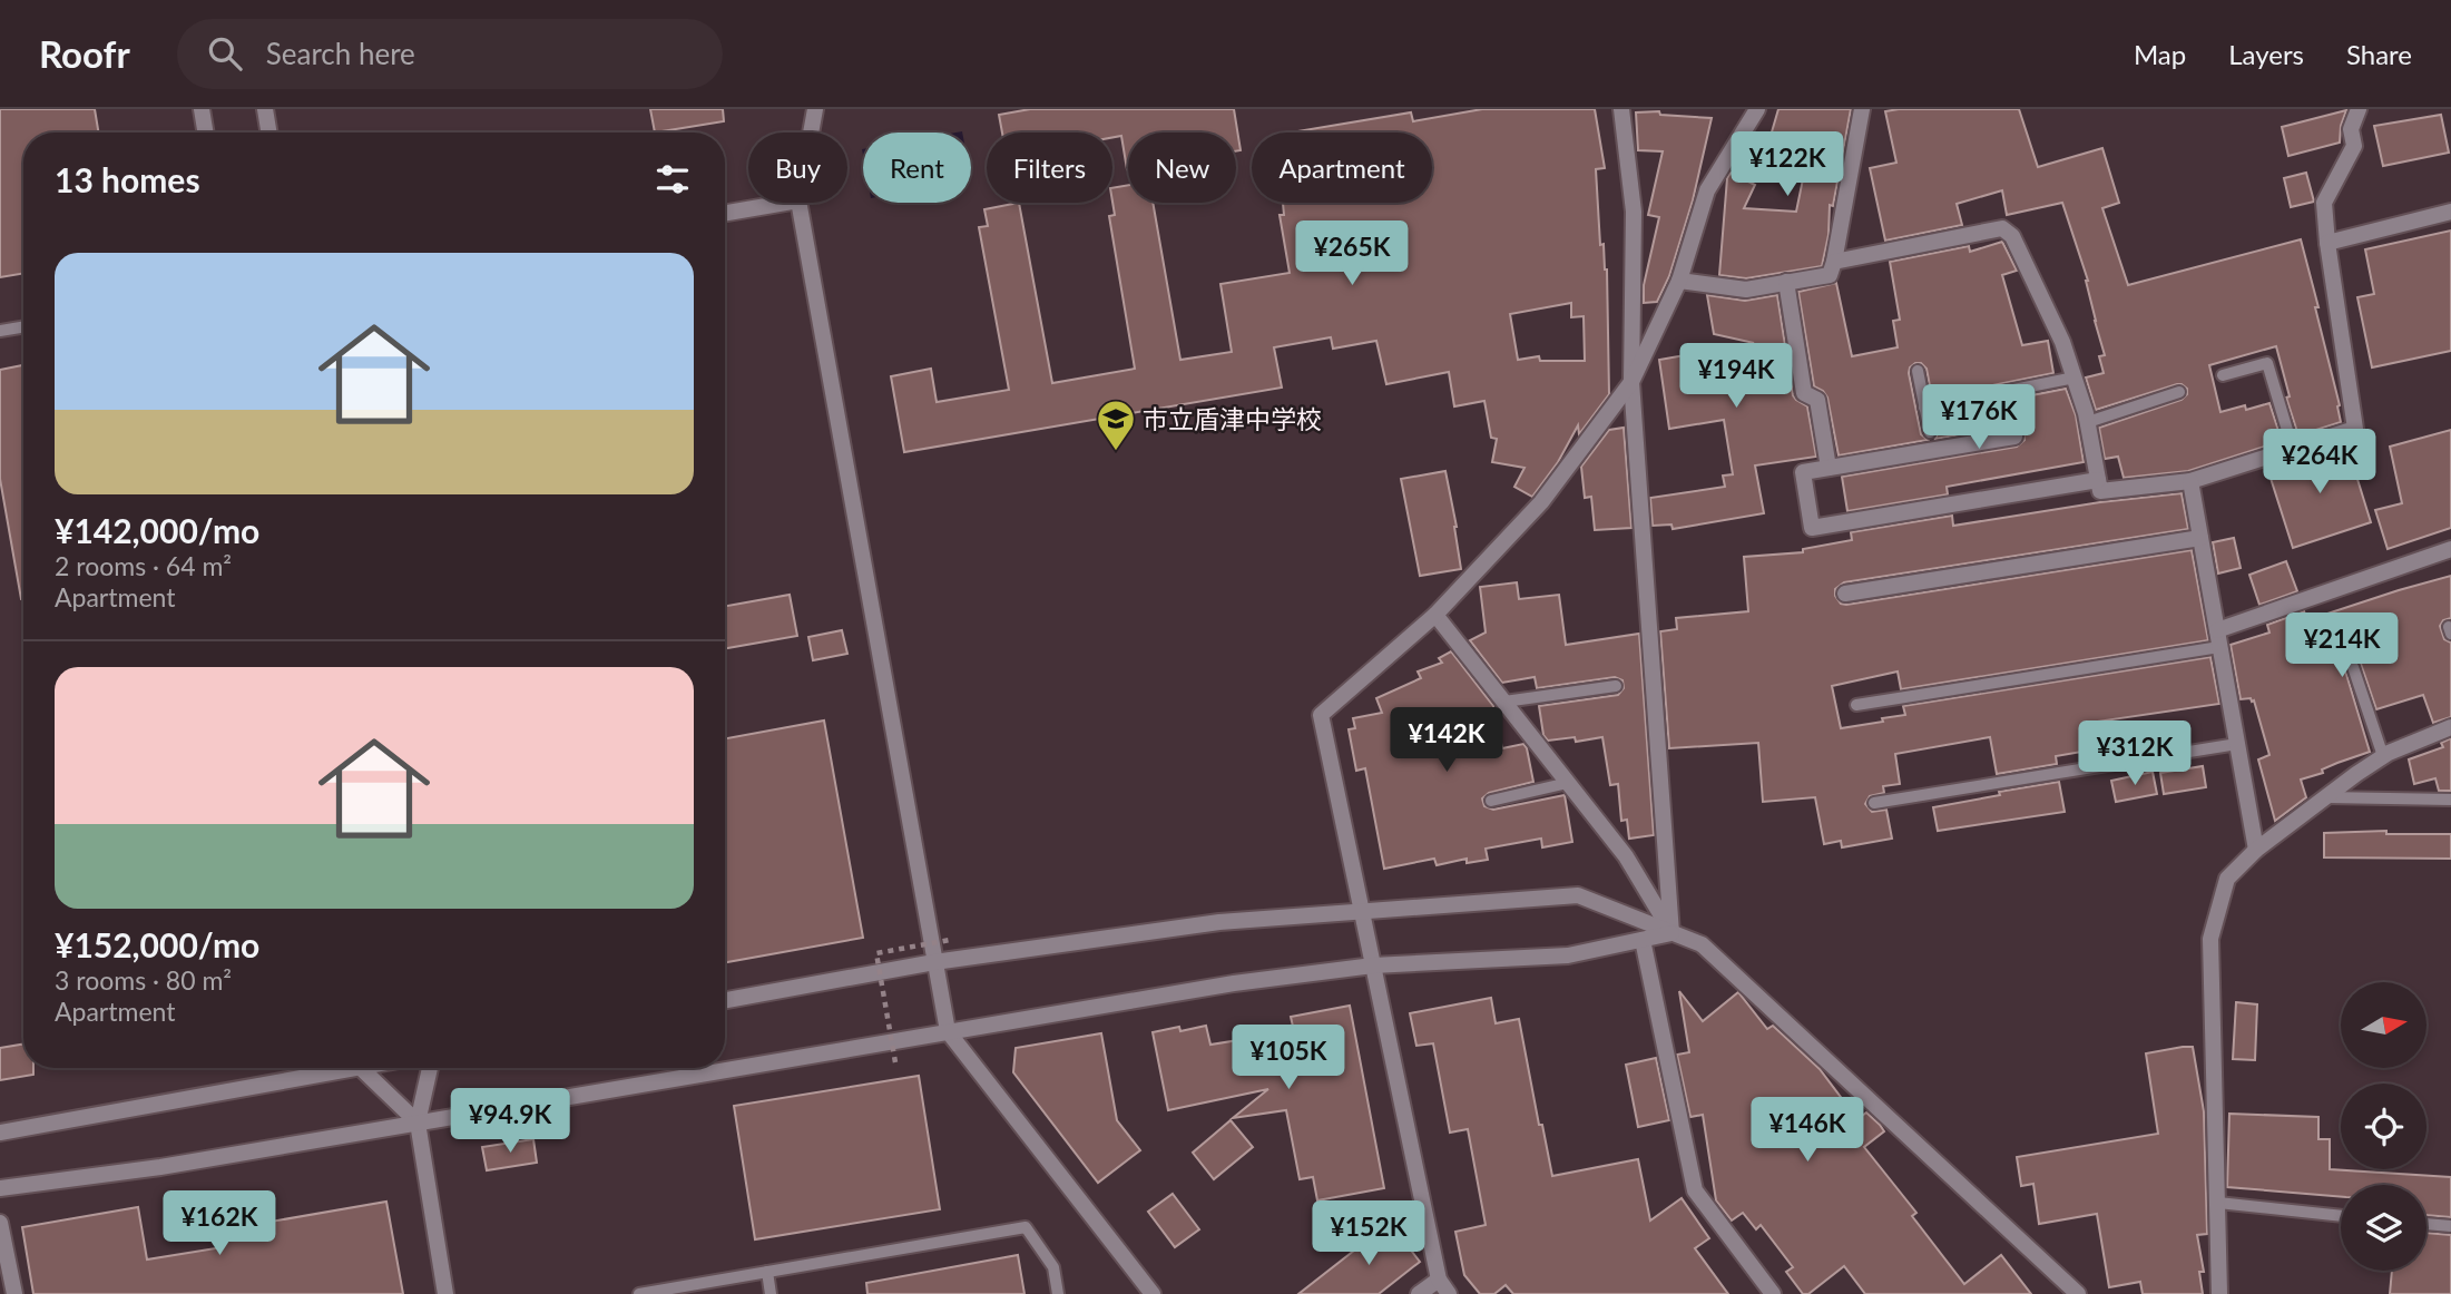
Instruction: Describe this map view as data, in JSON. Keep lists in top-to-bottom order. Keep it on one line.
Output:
{"places":{"school or university":["市立盾津中学校"]},"north":"right","page":{"header":"Roofr","search":"Search here","nav":["Map","Layers","Share"],"price":["¥122K","¥265K","¥194K","¥176K","¥264K","¥214K","¥142K","¥312K","¥105K","¥94.9K","¥146K","¥162K","¥152K"],"chip":["Buy","Rent","Filters","New","Apartment"],"heading":"13 homes","list":[{"name":"¥142,000/mo","note":"2 rooms · 64 m² · Apartment"},{"name":"¥152,000/mo","note":"3 rooms · 80 m² · Apartment"}]}}
